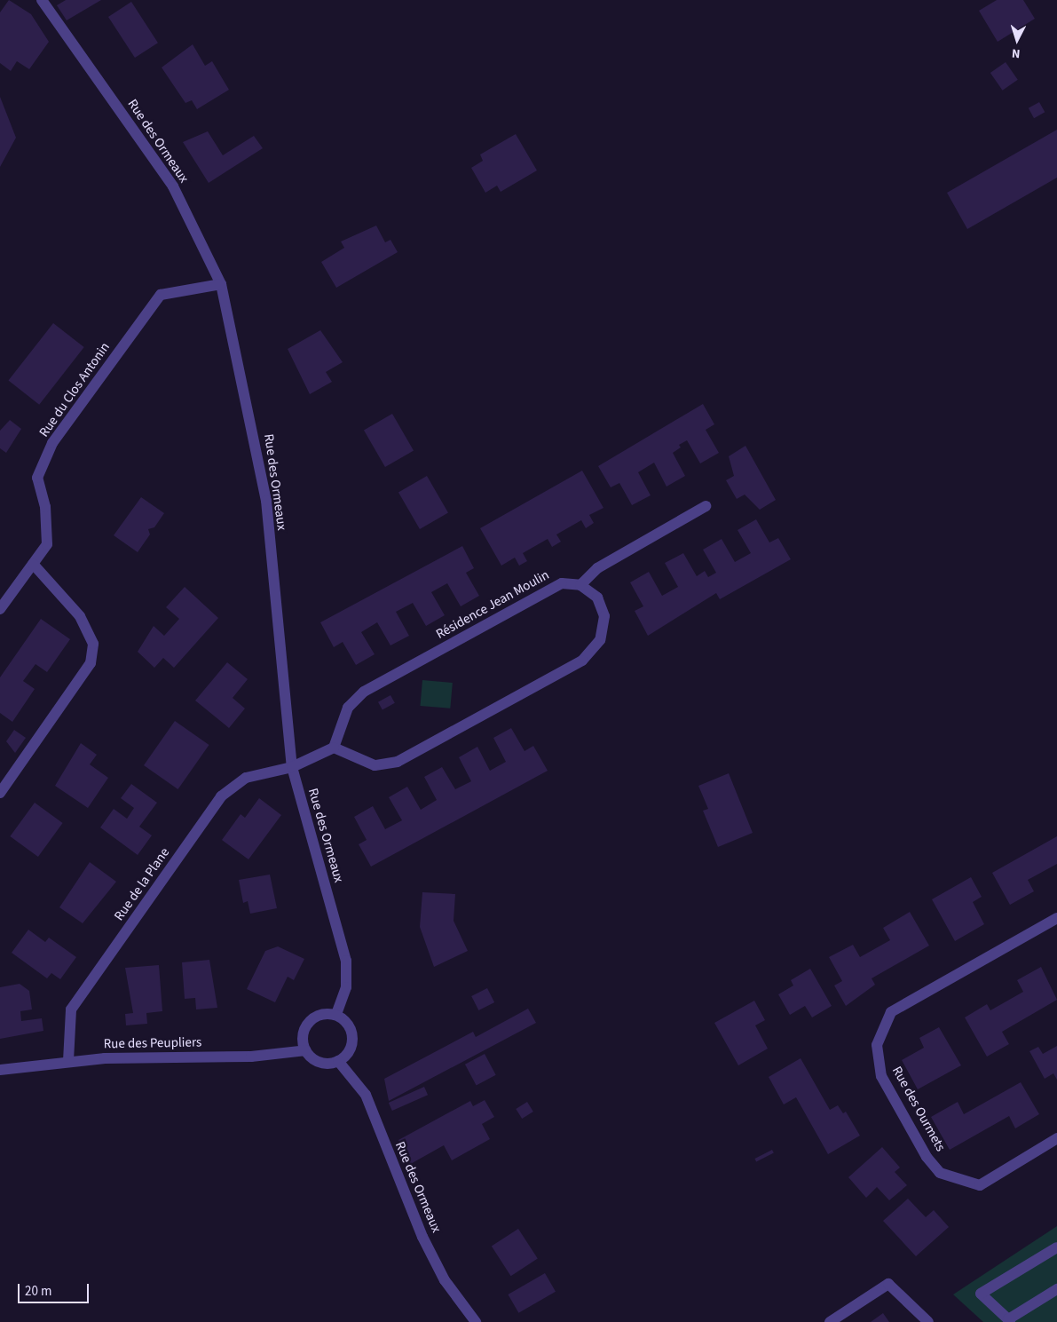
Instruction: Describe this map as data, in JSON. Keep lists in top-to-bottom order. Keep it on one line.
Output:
{"streets":{"street":["Rue des Ormeaux","Rue du Clos Antonin","Résidence Jean Moulin","Rue de la Plane","Rue des Peupliers","Rue des Ourmets"]},"crossings":[["Rue des Ormeaux","Rue du Clos Antonin"],["Rue des Ormeaux","Rue de la Plane"],["Rue des Ormeaux","Rue des Peupliers"],["Résidence Jean Moulin","Rue de la Plane"],["Rue de la Plane","Rue des Peupliers"]],"scale_bar":"20 m","north":"bottom"}
